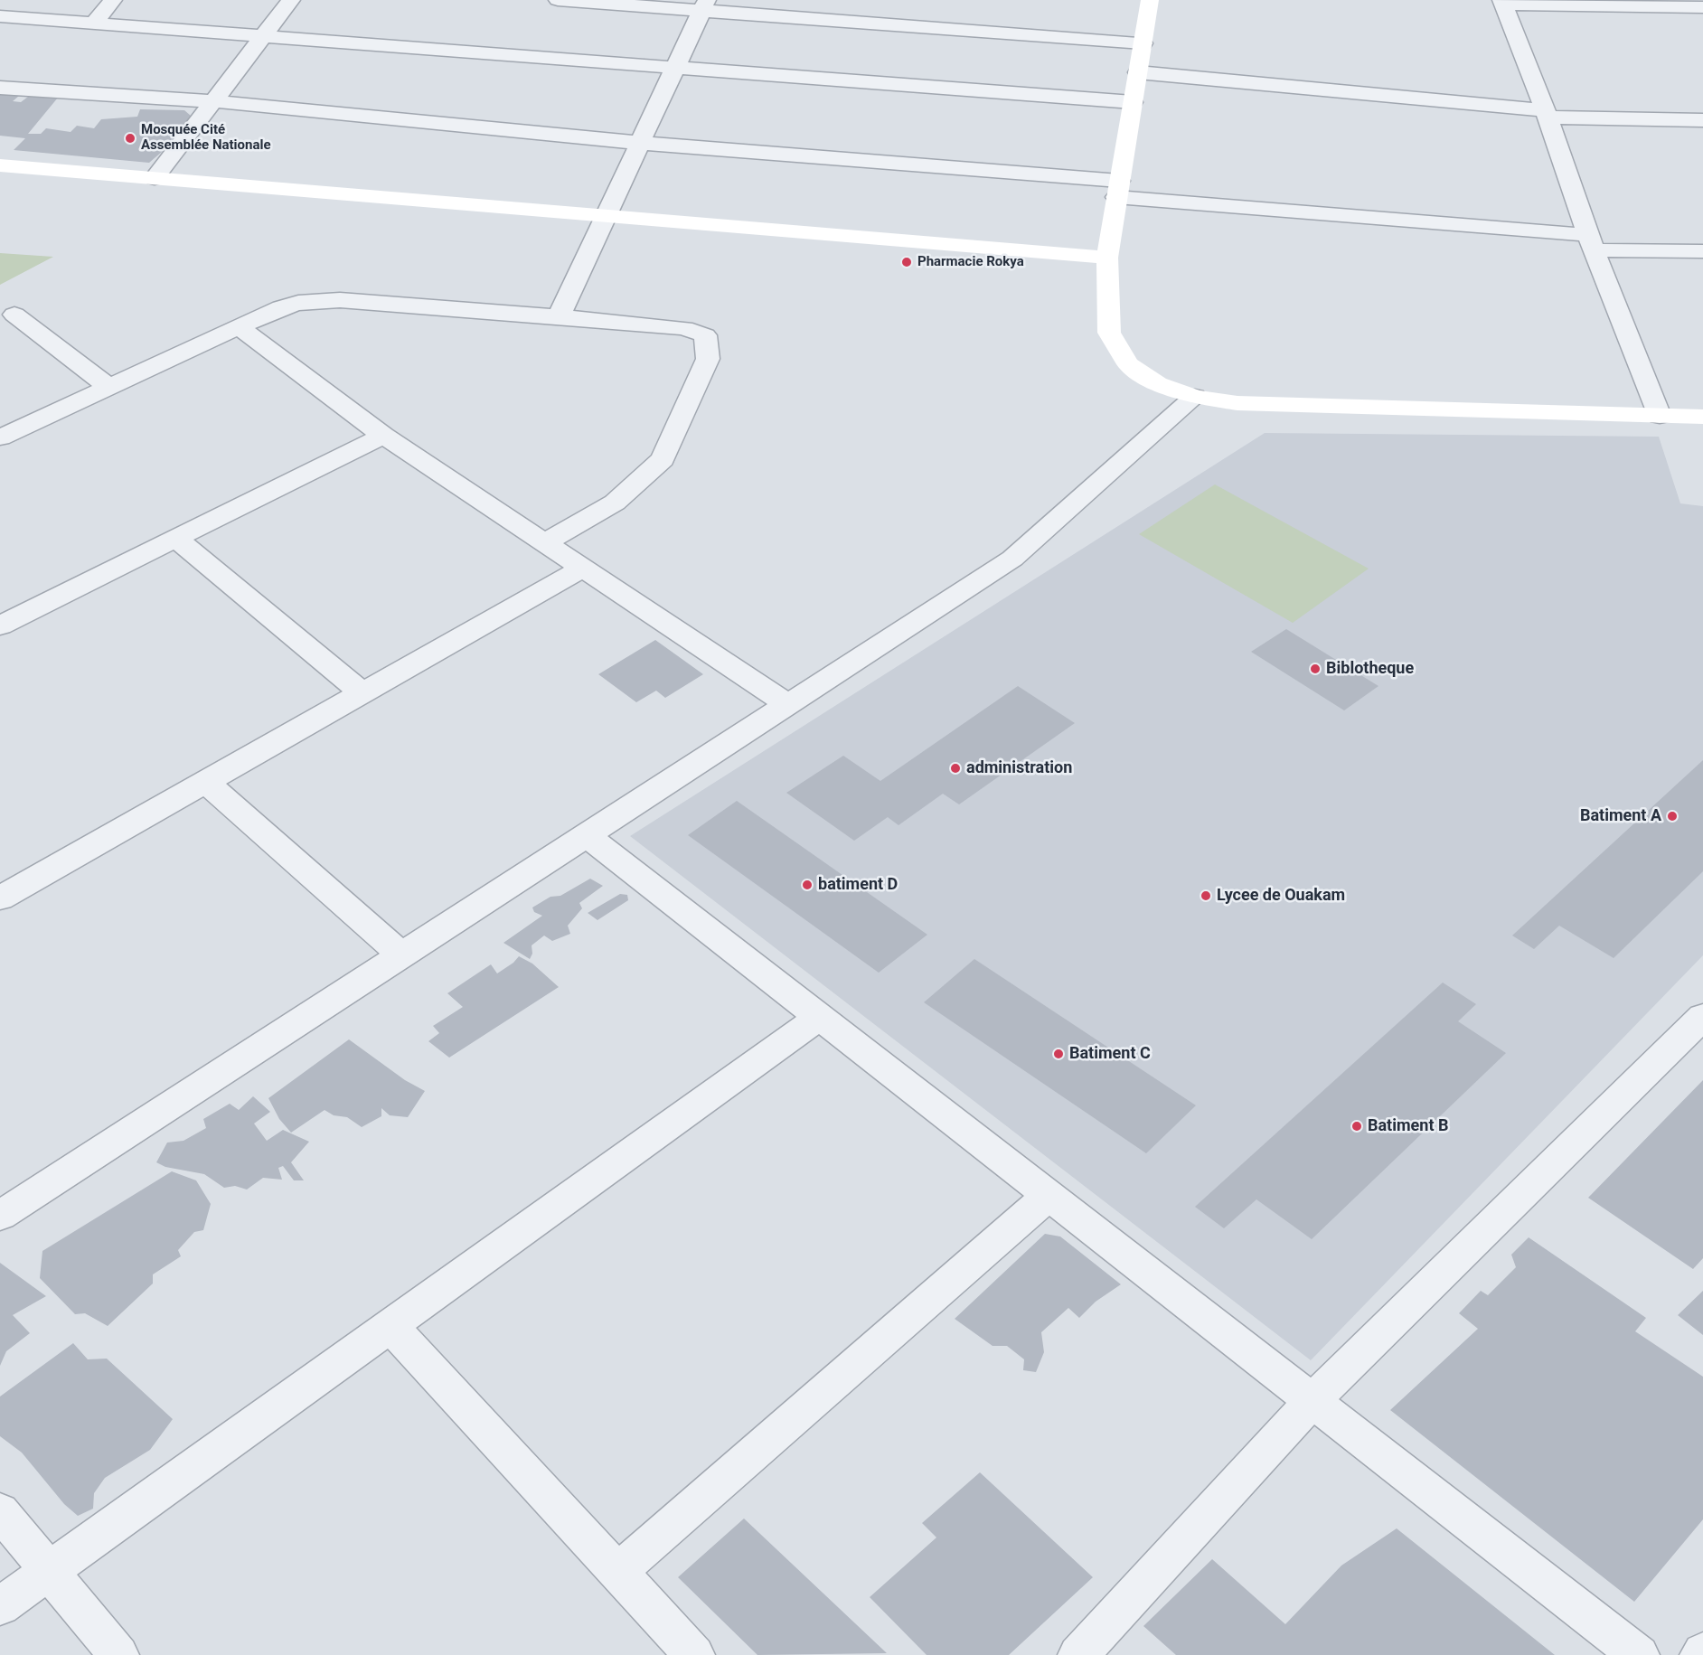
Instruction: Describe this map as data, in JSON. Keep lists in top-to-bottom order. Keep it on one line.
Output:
{"places":["Mosquée Cité Assemblée Nationale","Pharmacie Rokya","Biblotheque","administration","Batiment A","batiment D","Lycee de Ouakam","Batiment C","Batiment B"]}
